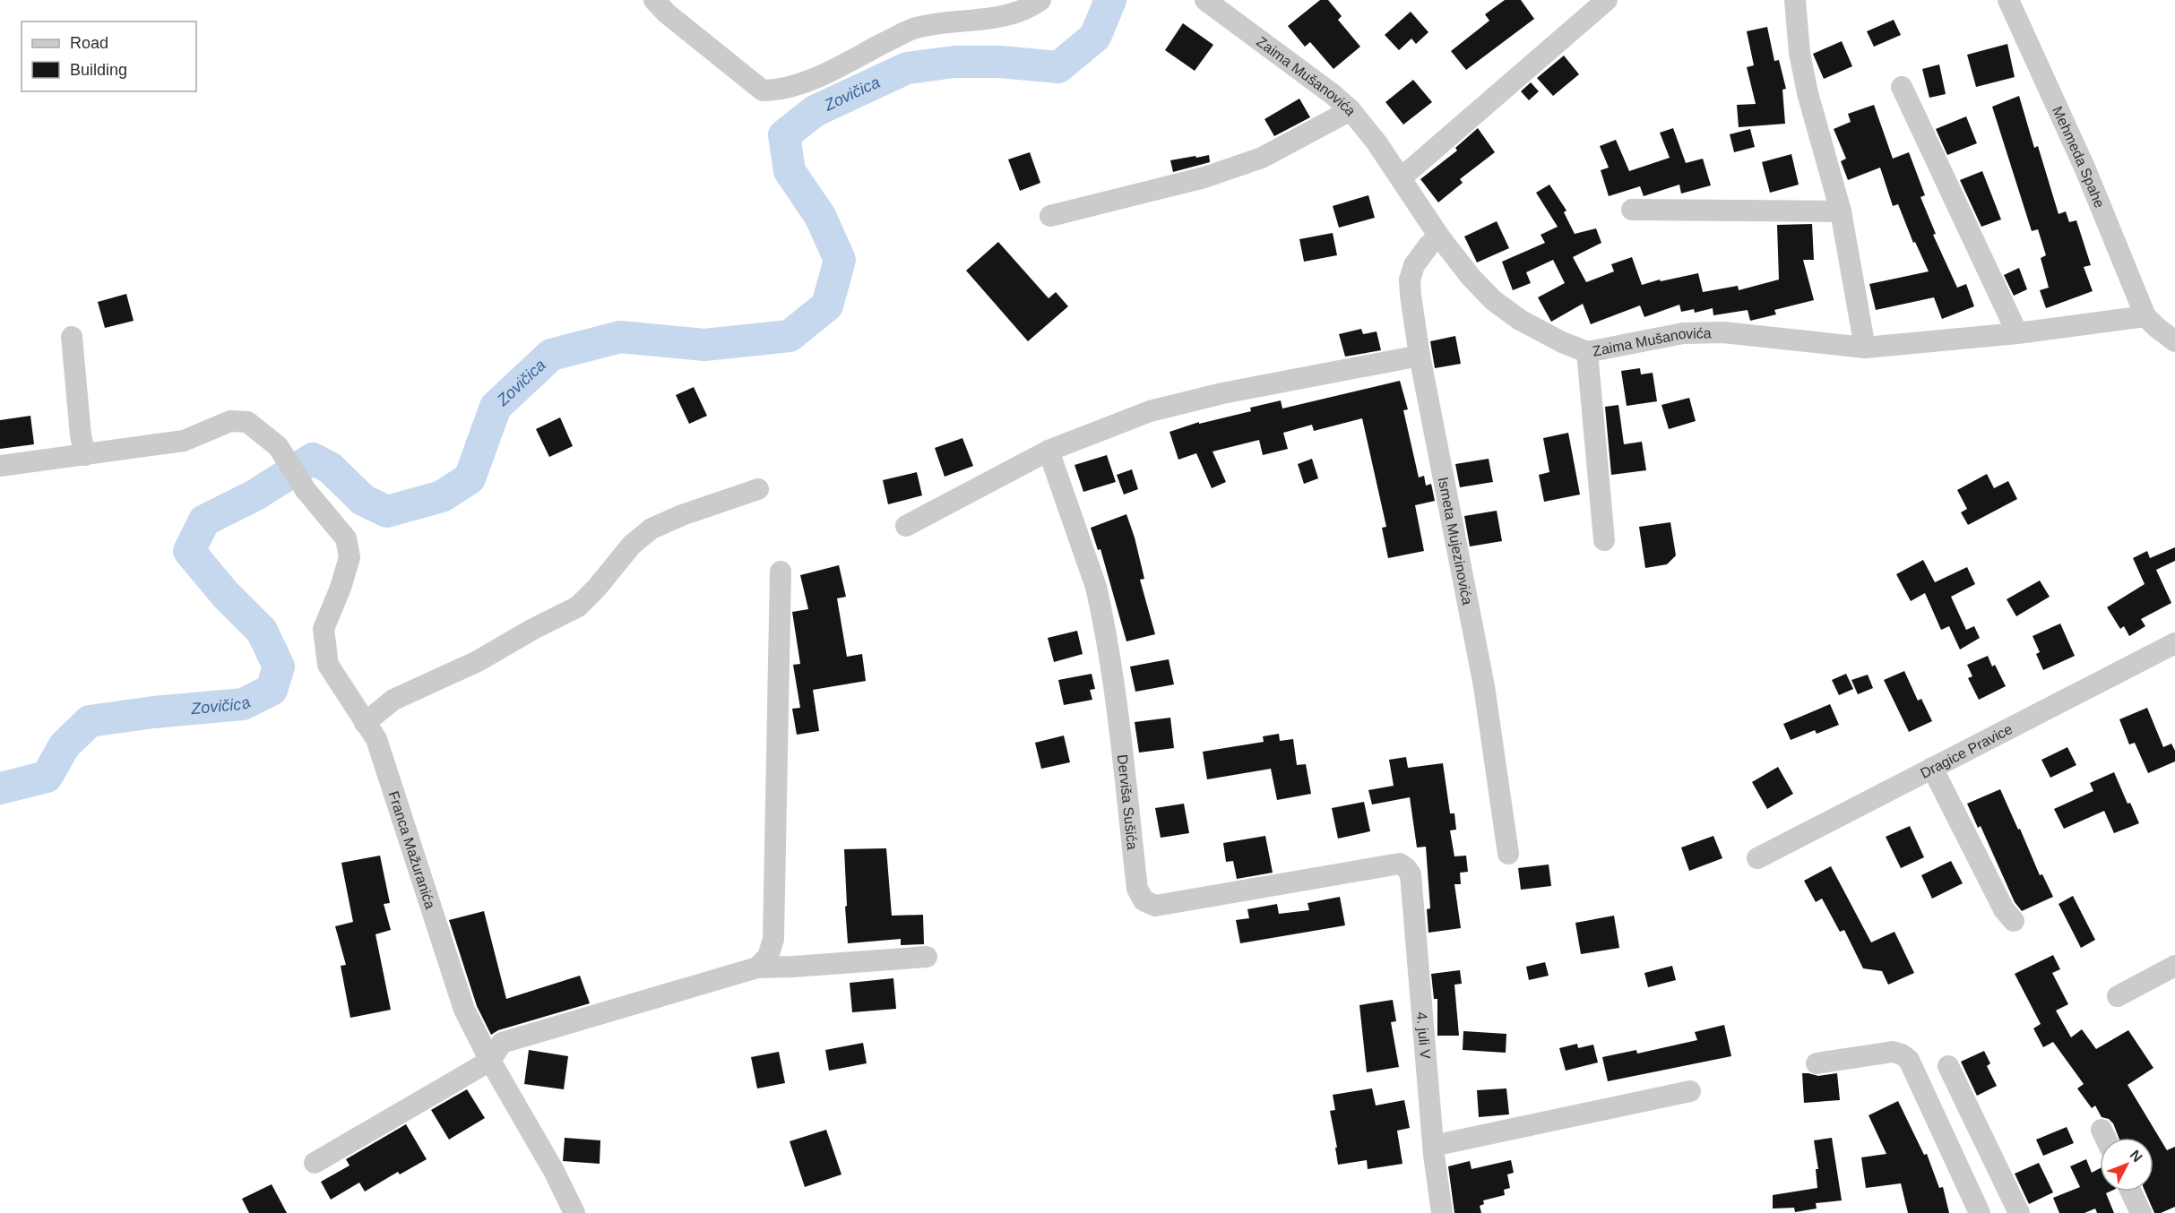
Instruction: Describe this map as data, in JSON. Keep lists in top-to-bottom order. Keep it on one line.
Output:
{"streets":{"street":["Zaima Mušanovića","Mehmeda Spahe","Ismeta Mujezinovića","Dragice Pravice","Derviša Sušića","Franca Mažuranića","4. juli V"]},"crossings":[["Zaima Mušanovića","Mehmeda Spahe"],["Zaima Mušanovića","Ismeta Mujezinovića"],["Derviša Sušića","4. juli V"]],"water":["Zovičica"],"legend":["Road","Building"],"north":"top right"}
